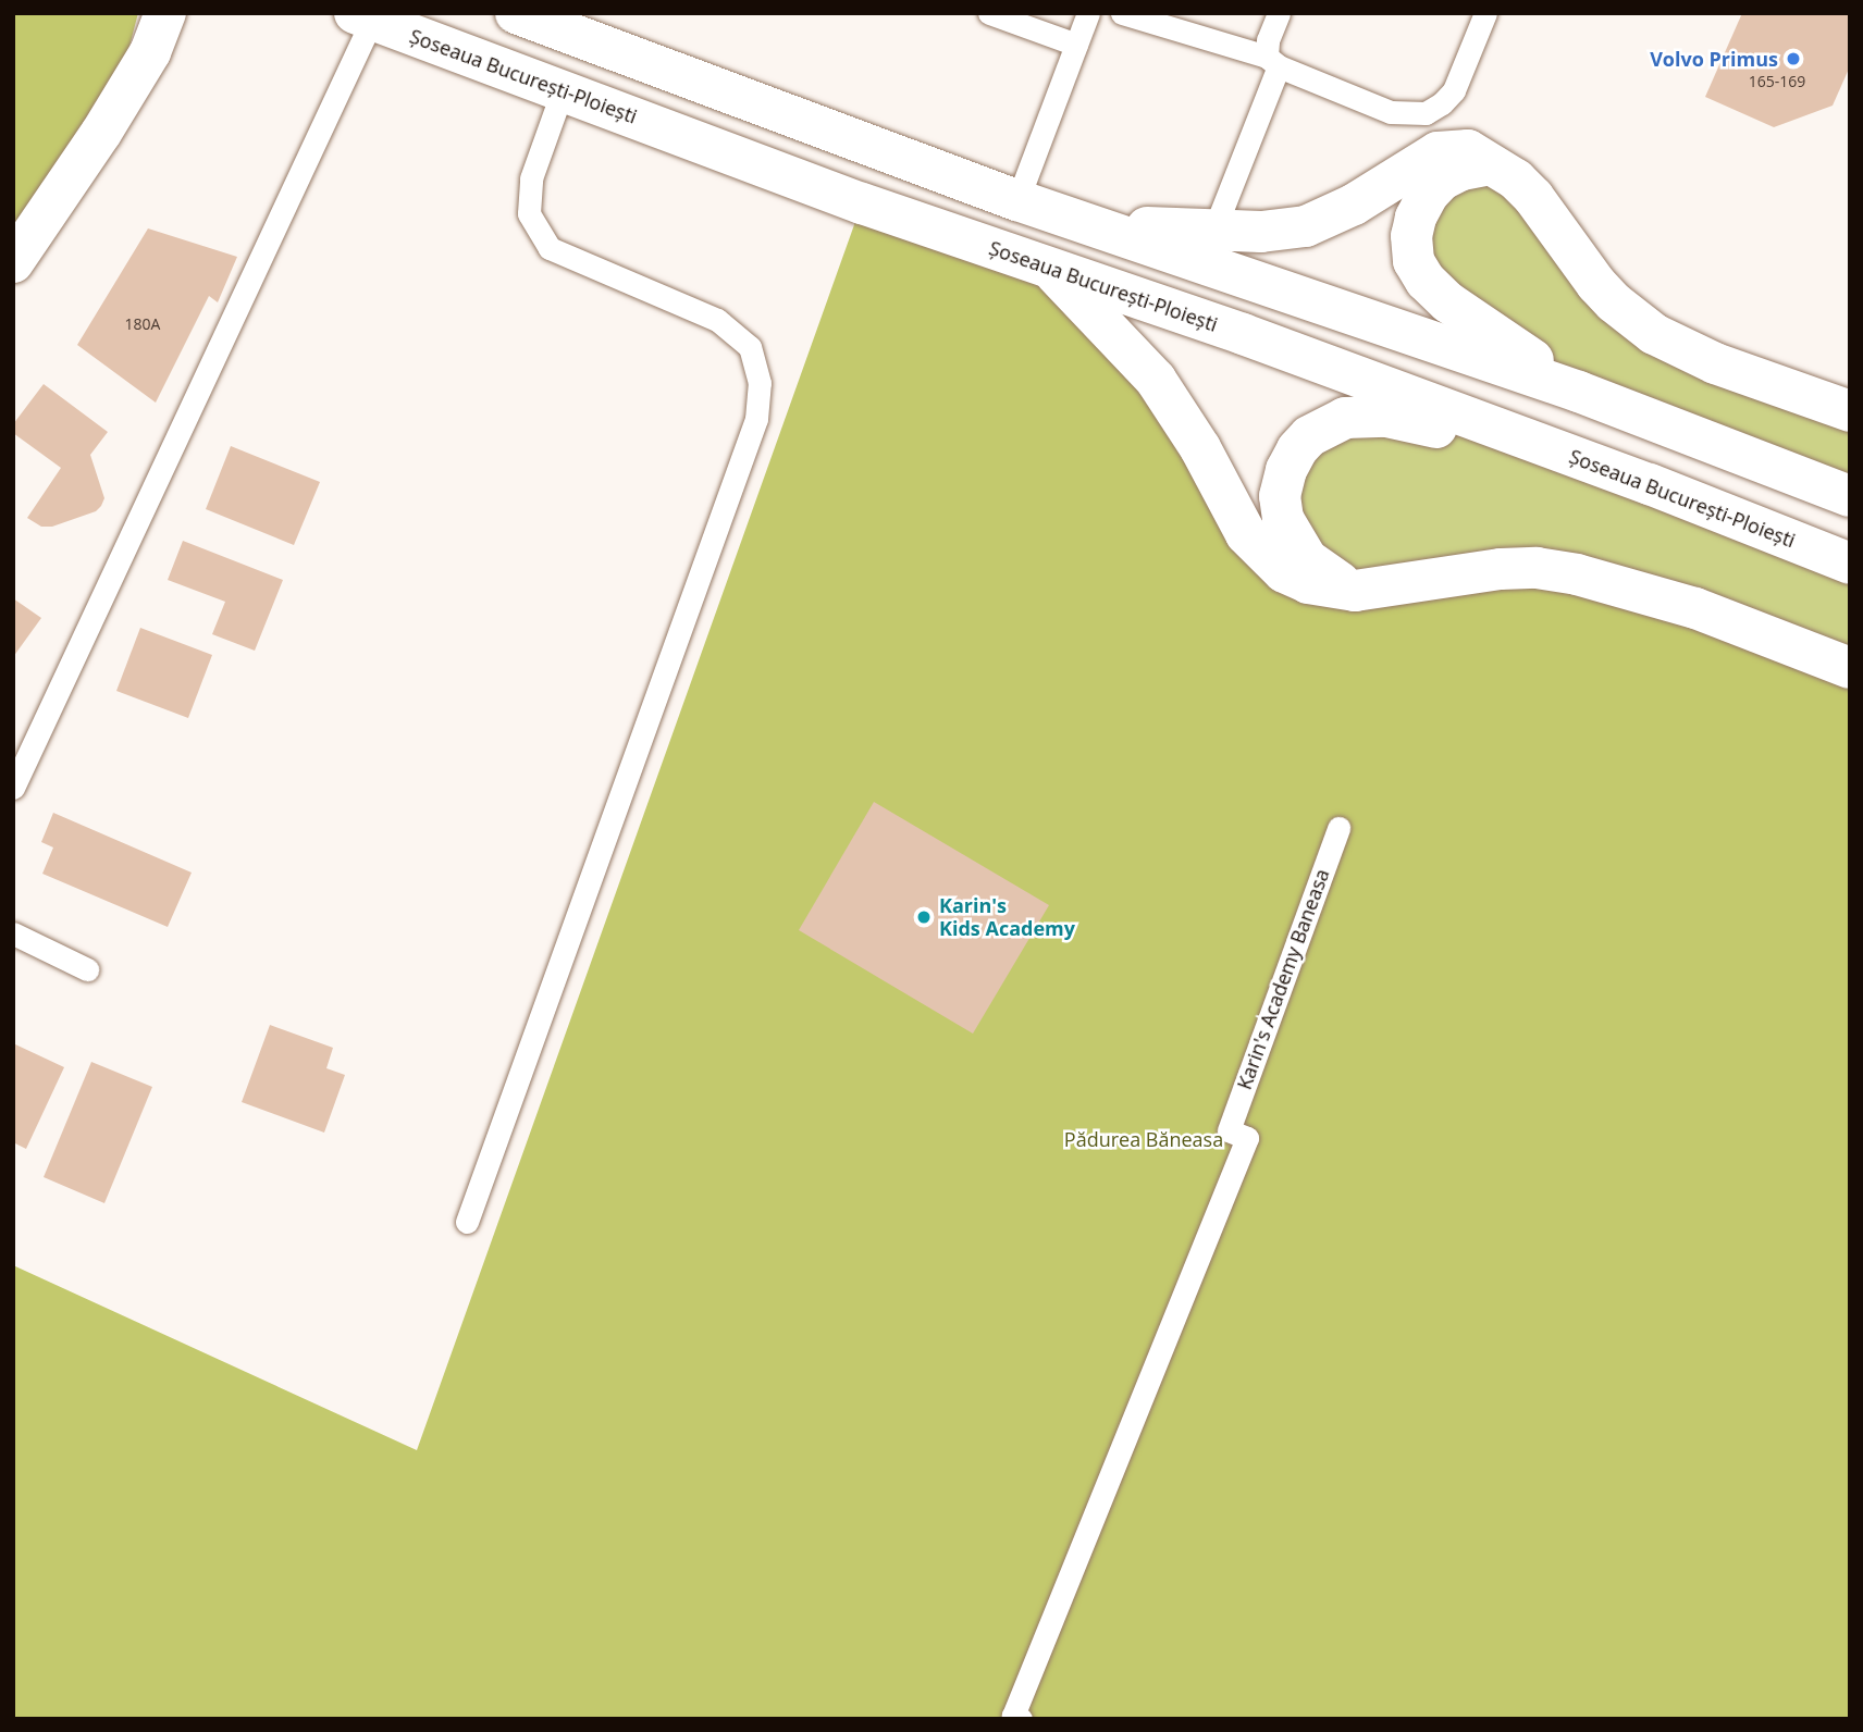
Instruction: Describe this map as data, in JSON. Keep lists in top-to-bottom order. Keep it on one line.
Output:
{"streets":{"main road":["Șoseaua București-Ploiești"],"lane":["Karin's Academy Baneasa"]},"parks":["Pădurea Băneasa"],"places":["Volvo Primus","Karin's Kids Academy"],"house_numbers":["165-169","180A"]}
